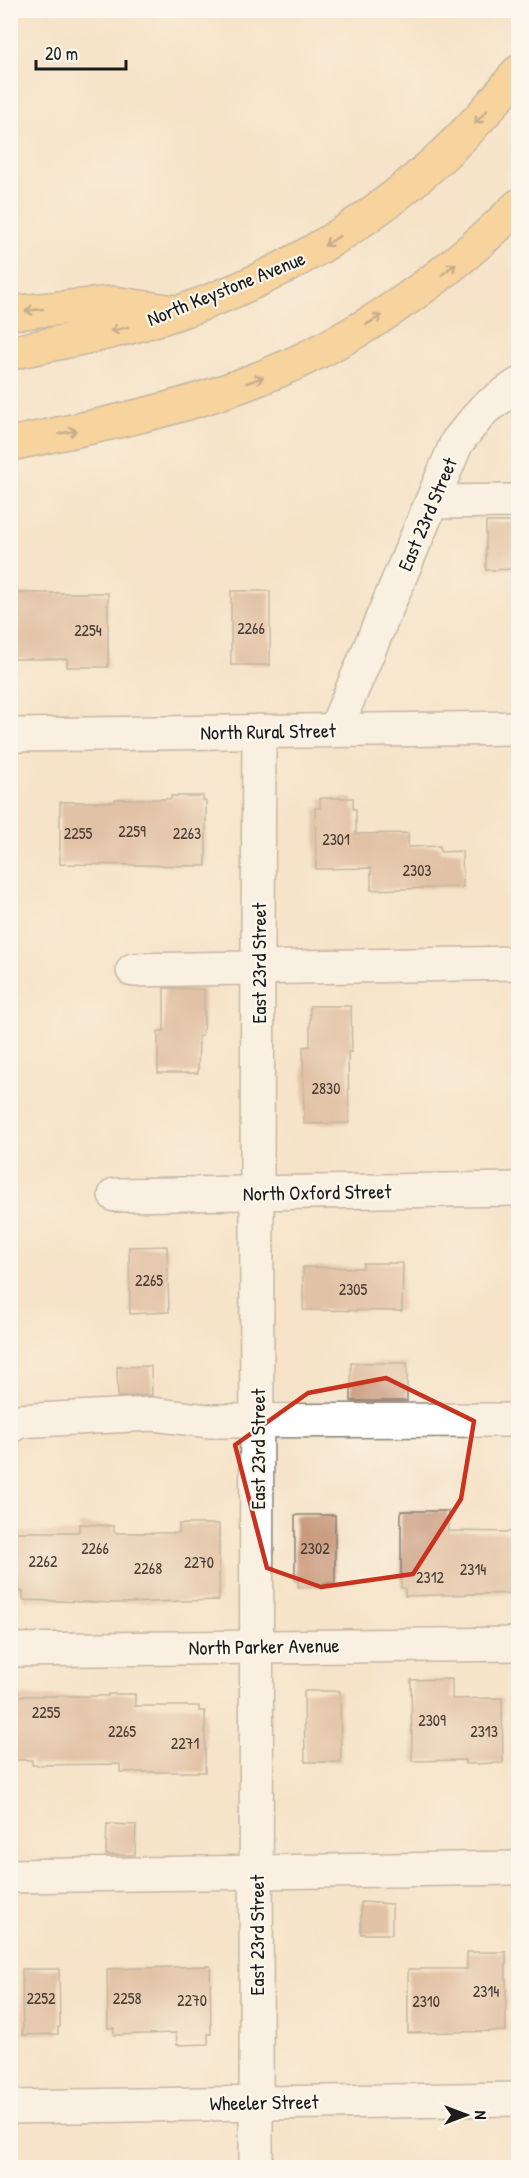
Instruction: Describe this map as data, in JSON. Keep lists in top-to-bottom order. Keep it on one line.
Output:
{"streets":{"main road":["North Keystone Avenue"],"street":["East 23rd Street","North Rural Street","North Oxford Street","North Parker Avenue","Wheeler Street"]},"crossings":[["East 23rd Street","North Rural Street"],["East 23rd Street","North Oxford Street"],["East 23rd Street","North Parker Avenue"],["East 23rd Street","Wheeler Street"]],"house_numbers":["2266","2254","2259","2255","2263","2301","2303","2830","2265","2305","2266","2302","2262","2270","2268","2314","2312","2255","2309","2265","2313","2271","2314","2252","2258","2270","2310"],"scale_bar":"20 m","north":"right"}
